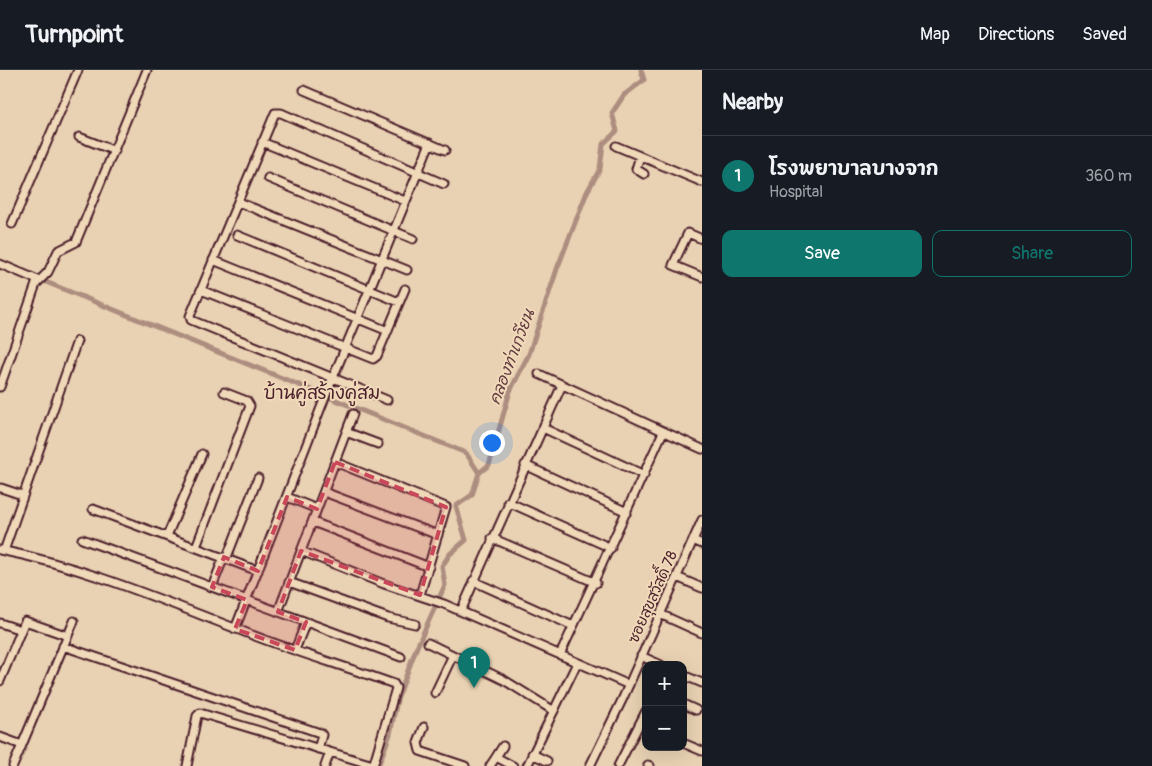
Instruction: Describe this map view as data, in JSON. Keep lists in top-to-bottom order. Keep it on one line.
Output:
{"streets":{"street":["ซอยสุขสวัสดิ์ 78"]},"districts":["บ้านคู่สร้างคู่สม"],"water":["คลองท่าเกวียน"],"page":{"header":"Turnpoint","nav":["Map","Directions","Saved"],"heading":"Nearby","list":[{"mark":"1","name":"โรงพยาบาลบางจาก","note":"Hospital","value":"360 m"}],"buttons":["Save","Share"],"pins":"1","map_buttons":["+","−"]}}
